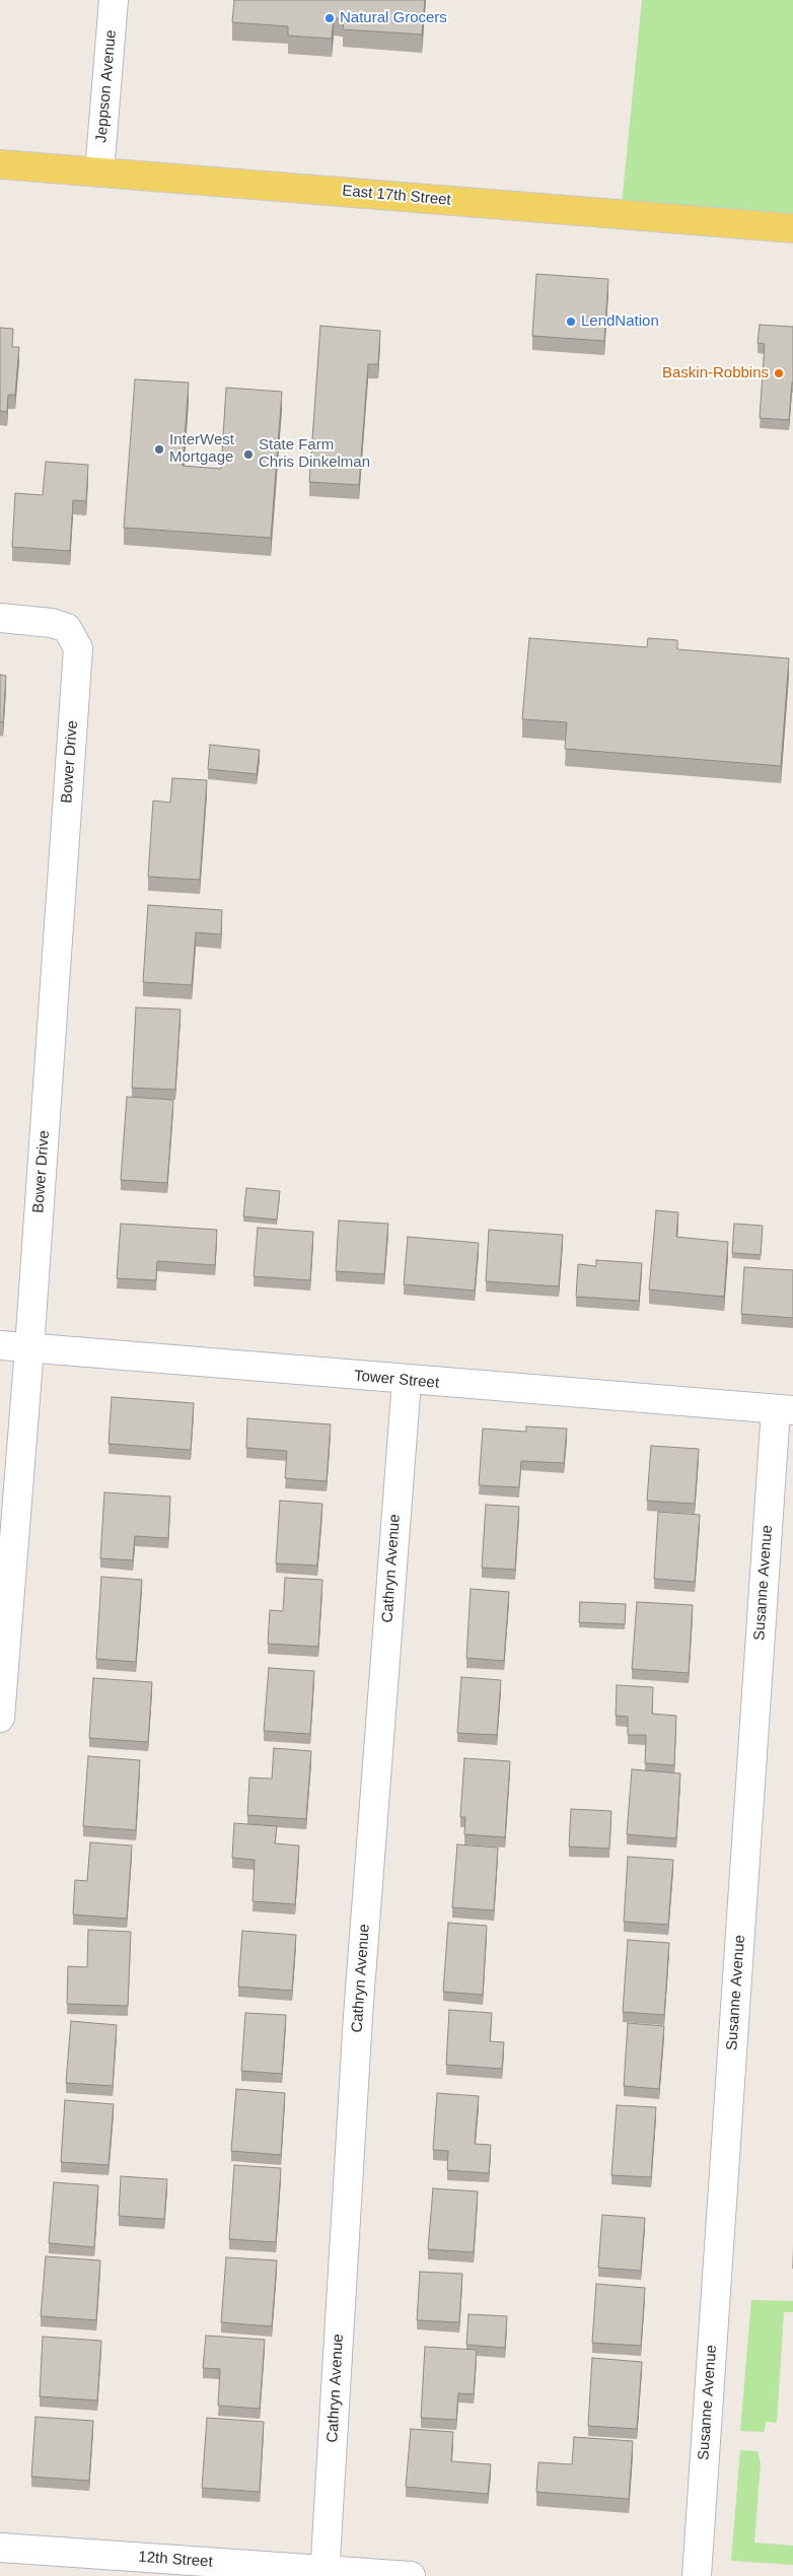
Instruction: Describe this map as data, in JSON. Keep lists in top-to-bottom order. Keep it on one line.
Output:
{"streets":{"main road":["East 17th Street"],"street":["Jeppson Avenue","Bower Drive","Tower Street","Cathryn Avenue","Susanne Avenue","12th Street"]},"crossings":[["Jeppson Avenue","East 17th Street"],["Bower Drive","Tower Street"],["Tower Street","Cathryn Avenue"],["Tower Street","Susanne Avenue"],["Cathryn Avenue","12th Street"]],"places":["Natural Grocers","LendNation","Baskin-Robbins","InterWest Mortgage","State Farm Chris Dinkelman"]}
